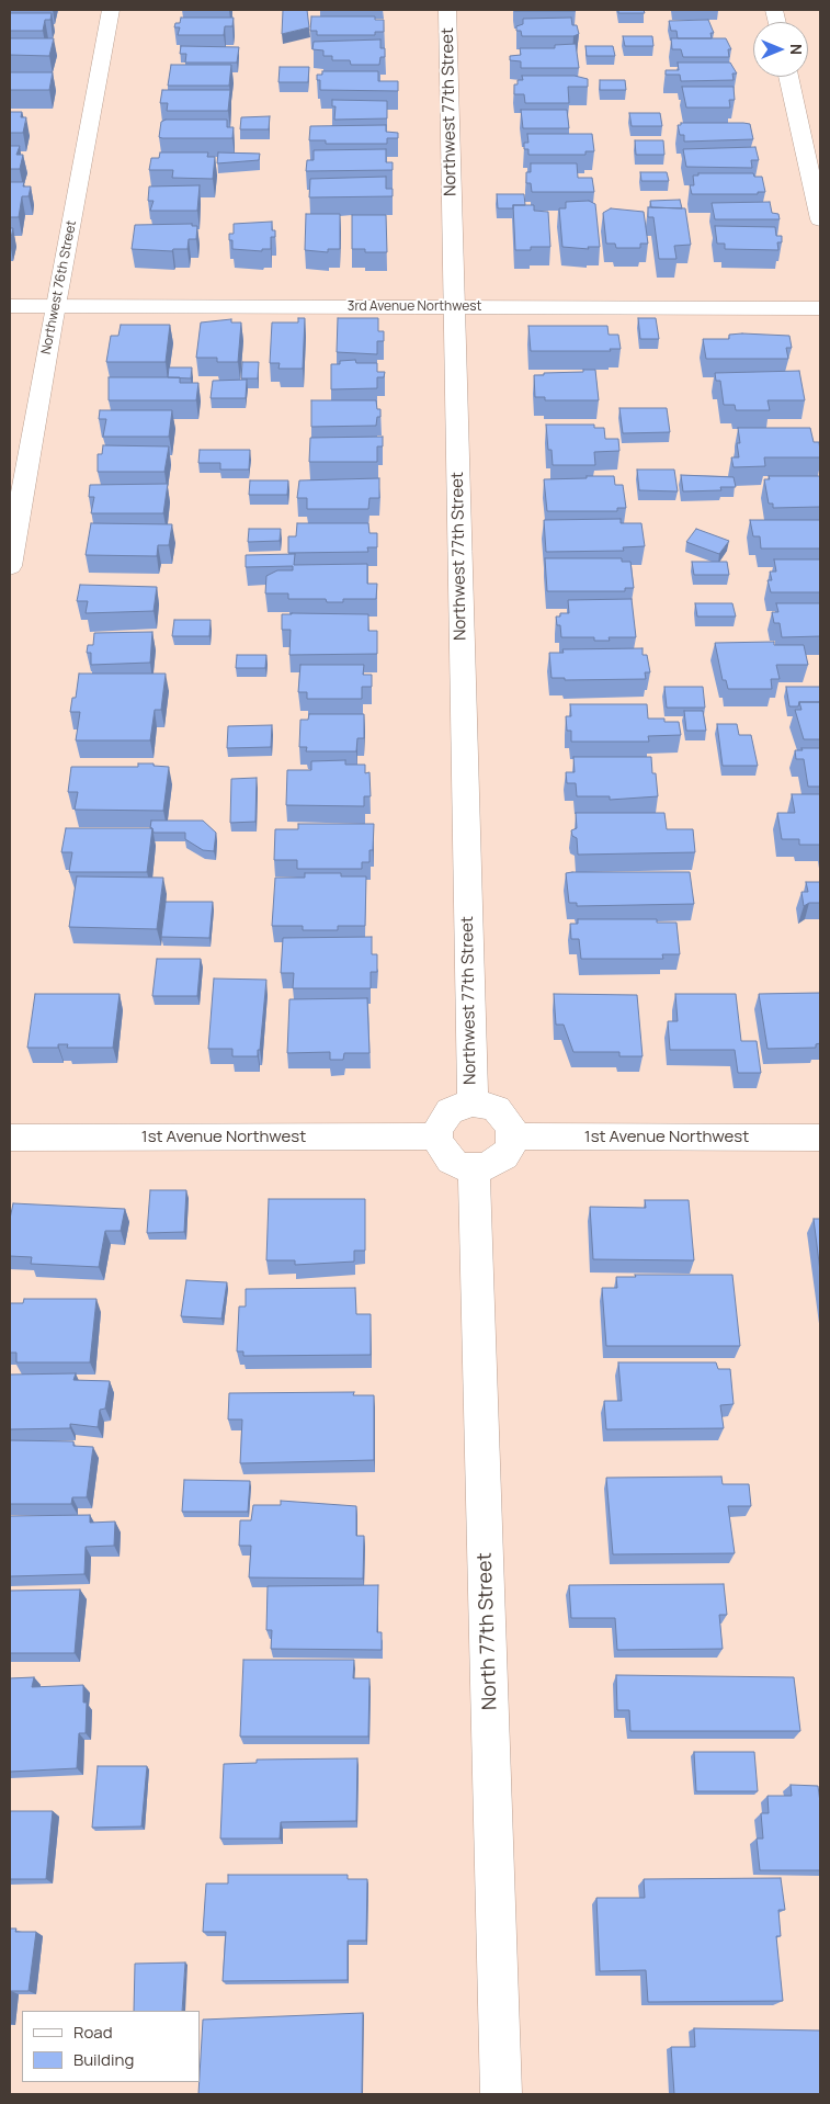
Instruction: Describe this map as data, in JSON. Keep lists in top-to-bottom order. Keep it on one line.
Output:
{"streets":{"street":["Northwest 77th Street","Northwest 76th Street","3rd Avenue Northwest","1st Avenue Northwest","North 77th Street"]},"crossings":[["Northwest 77th Street","3rd Avenue Northwest"],["Northwest 77th Street","1st Avenue Northwest"],["Northwest 77th Street","North 77th Street"],["Northwest 76th Street","3rd Avenue Northwest"],["1st Avenue Northwest","North 77th Street"]],"legend":["Road","Building"],"north":"right"}
